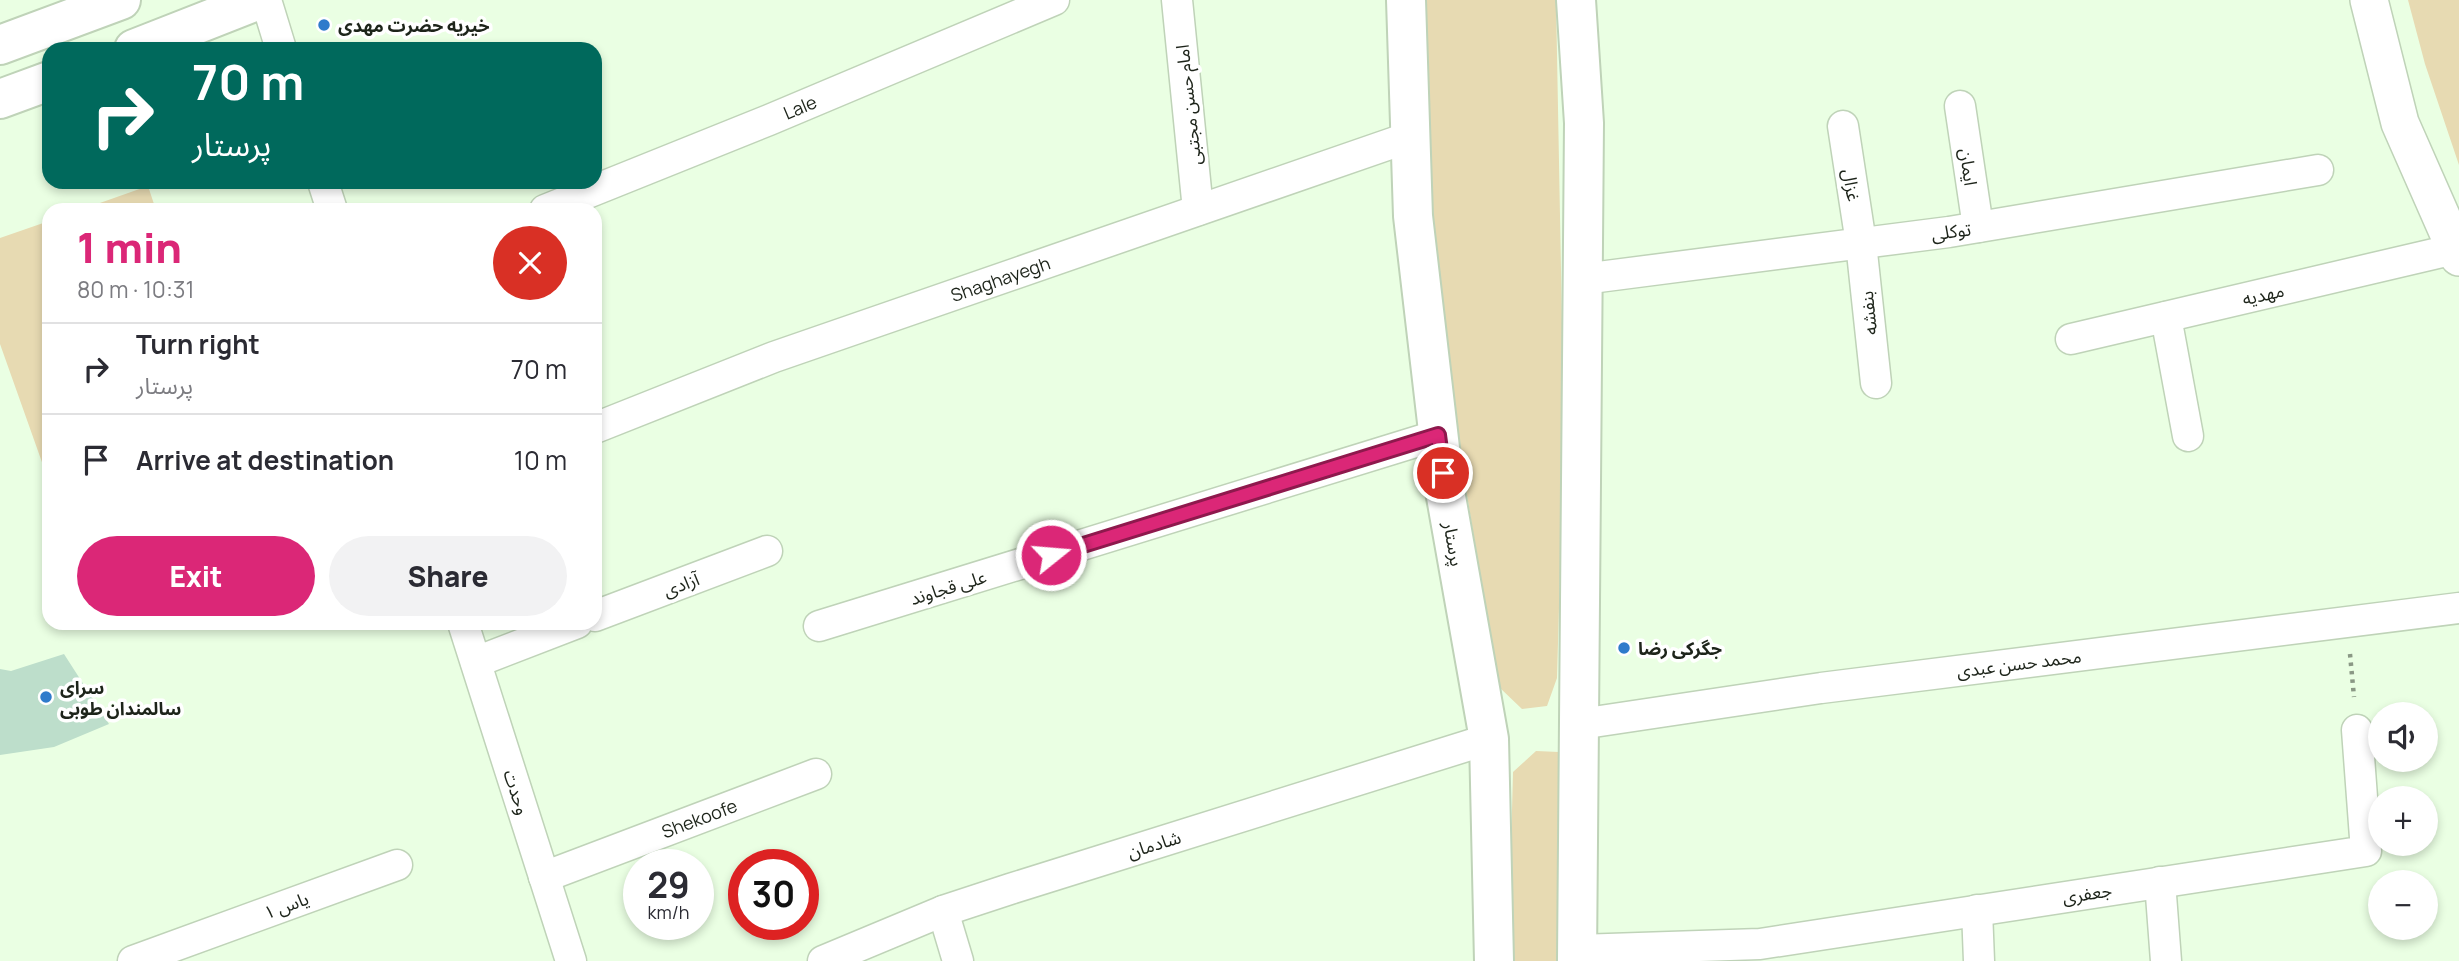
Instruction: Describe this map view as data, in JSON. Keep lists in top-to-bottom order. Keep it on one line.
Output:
{"streets":{"main road":["پرستار"],"street":["امام حسن مجتبی","Lale","ایمان","غزال","توکلی","Shaghayegh","مهدیه","بنفشه","آزادی","علی قجاوند","محمد حسن عبدی","وحدت","Shekoofe","شادمان","جعفری","یاس ۱"]},"crossings":[["امام حسن مجتبی","Shaghayegh"],["ایمان","توکلی"],["غزال","توکلی"],["غزال","بنفشه"],["توکلی","بنفشه"],["Shaghayegh","پرستار"],["پرستار","علی قجاوند"],["پرستار","شادمان"],["وحدت","Shekoofe"]],"places":["خیریه حضرت مهدی","جگرکی رضا","سرای سالمندان طوبی"],"page":{"turn":["70 m","پرستار"],"heading":["1 min","80 m · 10:31"],"list":[{"name":"Turn right","note":"پرستار","value":"70 m"},{"name":"Arrive at destination","value":"10 m"}],"buttons":["Exit","Share"],"map_buttons":["+","−"],"speed":"29 km/h","limit":"30"}}
